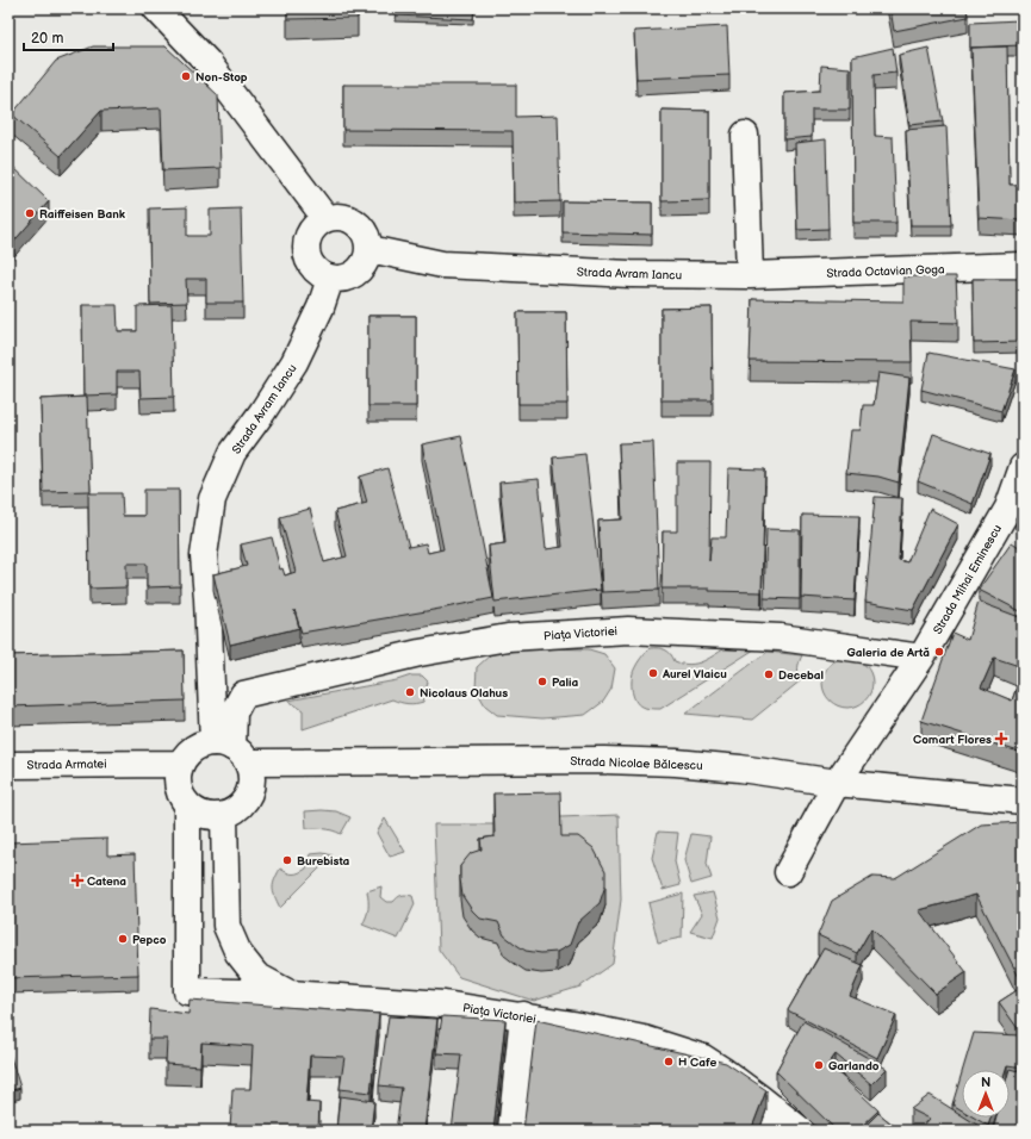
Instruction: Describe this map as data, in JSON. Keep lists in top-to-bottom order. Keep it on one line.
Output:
{"streets":{"street":["Strada Octavian Goga","Strada Avram Iancu","Strada Mihai Eminescu","Piața Victoriei","Strada Nicolae Bălcescu","Strada Armatei"]},"crossings":[["Strada Octavian Goga","Strada Avram Iancu"],["Strada Avram Iancu","Piața Victoriei"],["Strada Avram Iancu","Strada Nicolae Bălcescu"],["Strada Avram Iancu","Strada Armatei"],["Strada Mihai Eminescu","Piața Victoriei"],["Strada Mihai Eminescu","Strada Nicolae Bălcescu"],["Piața Victoriei","Strada Nicolae Bălcescu"],["Piața Victoriei","Strada Armatei"],["Strada Nicolae Bălcescu","Strada Armatei"]],"places":{"other":["Non-Stop","Raiffeisen Bank","Galeria de Artă","Aurel Vlaicu","Decebal","Palia","Nicolaus Olahus","Burebista","Pepco","H Cafe","Garlando"],"health":["Comart Flores","Catena"]},"scale_bar":"20 m","north":"top"}
